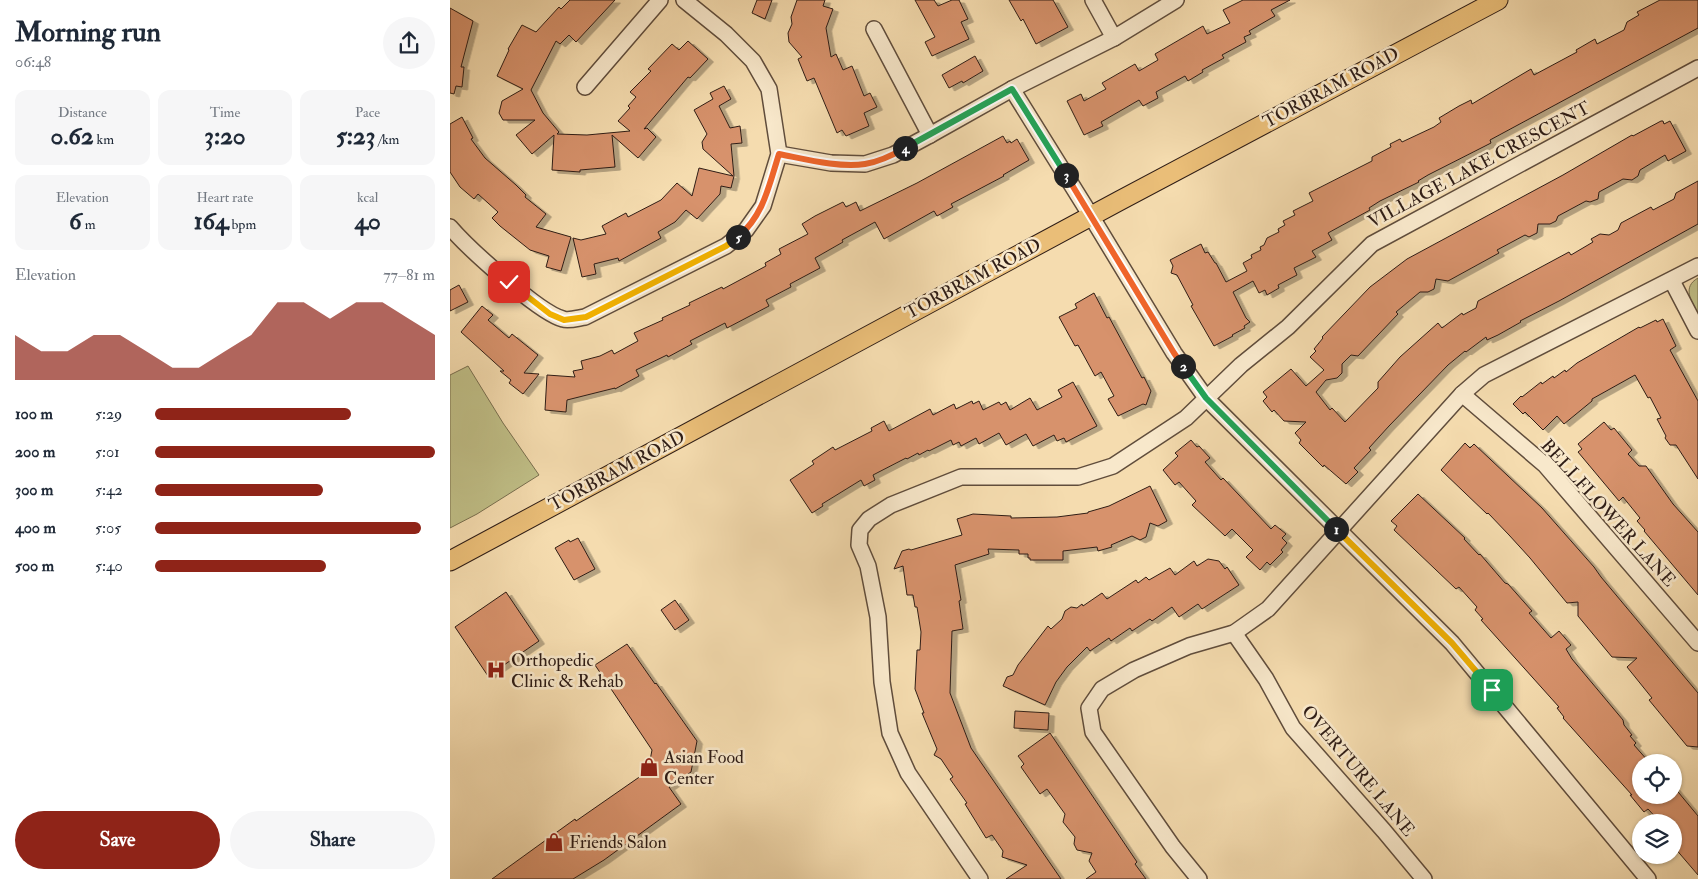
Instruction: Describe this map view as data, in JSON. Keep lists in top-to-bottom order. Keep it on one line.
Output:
{"streets":{"main road":["TORBRAM ROAD"],"street":["VILLAGE LAKE CRESCENT","BELLFLOWER LANE","OVERTURE LANE"]},"places":{"hospital":["Orthopedic Clinic & Rehab"],"shop":["Asian Food Center","Friends Salon"]},"page":{"heading":["Morning run","06:48"],"stats":[["Distance","0.62 km"],["Time","3:20"],["Pace","5:23 /km"],["Elevation","6 m"],["Heart rate","164 bpm"],["kcal","40"]],"pins":["4","3","5","2","1"],"chart":["Elevation","77–81 m"],"list":[{"name":"100 m","note":"5:29"},{"name":"200 m","note":"5:01"},{"name":"300 m","note":"5:42"},{"name":"400 m","note":"5:05"},{"name":"500 m","note":"5:40"}],"buttons":["Save","Share"]}}
